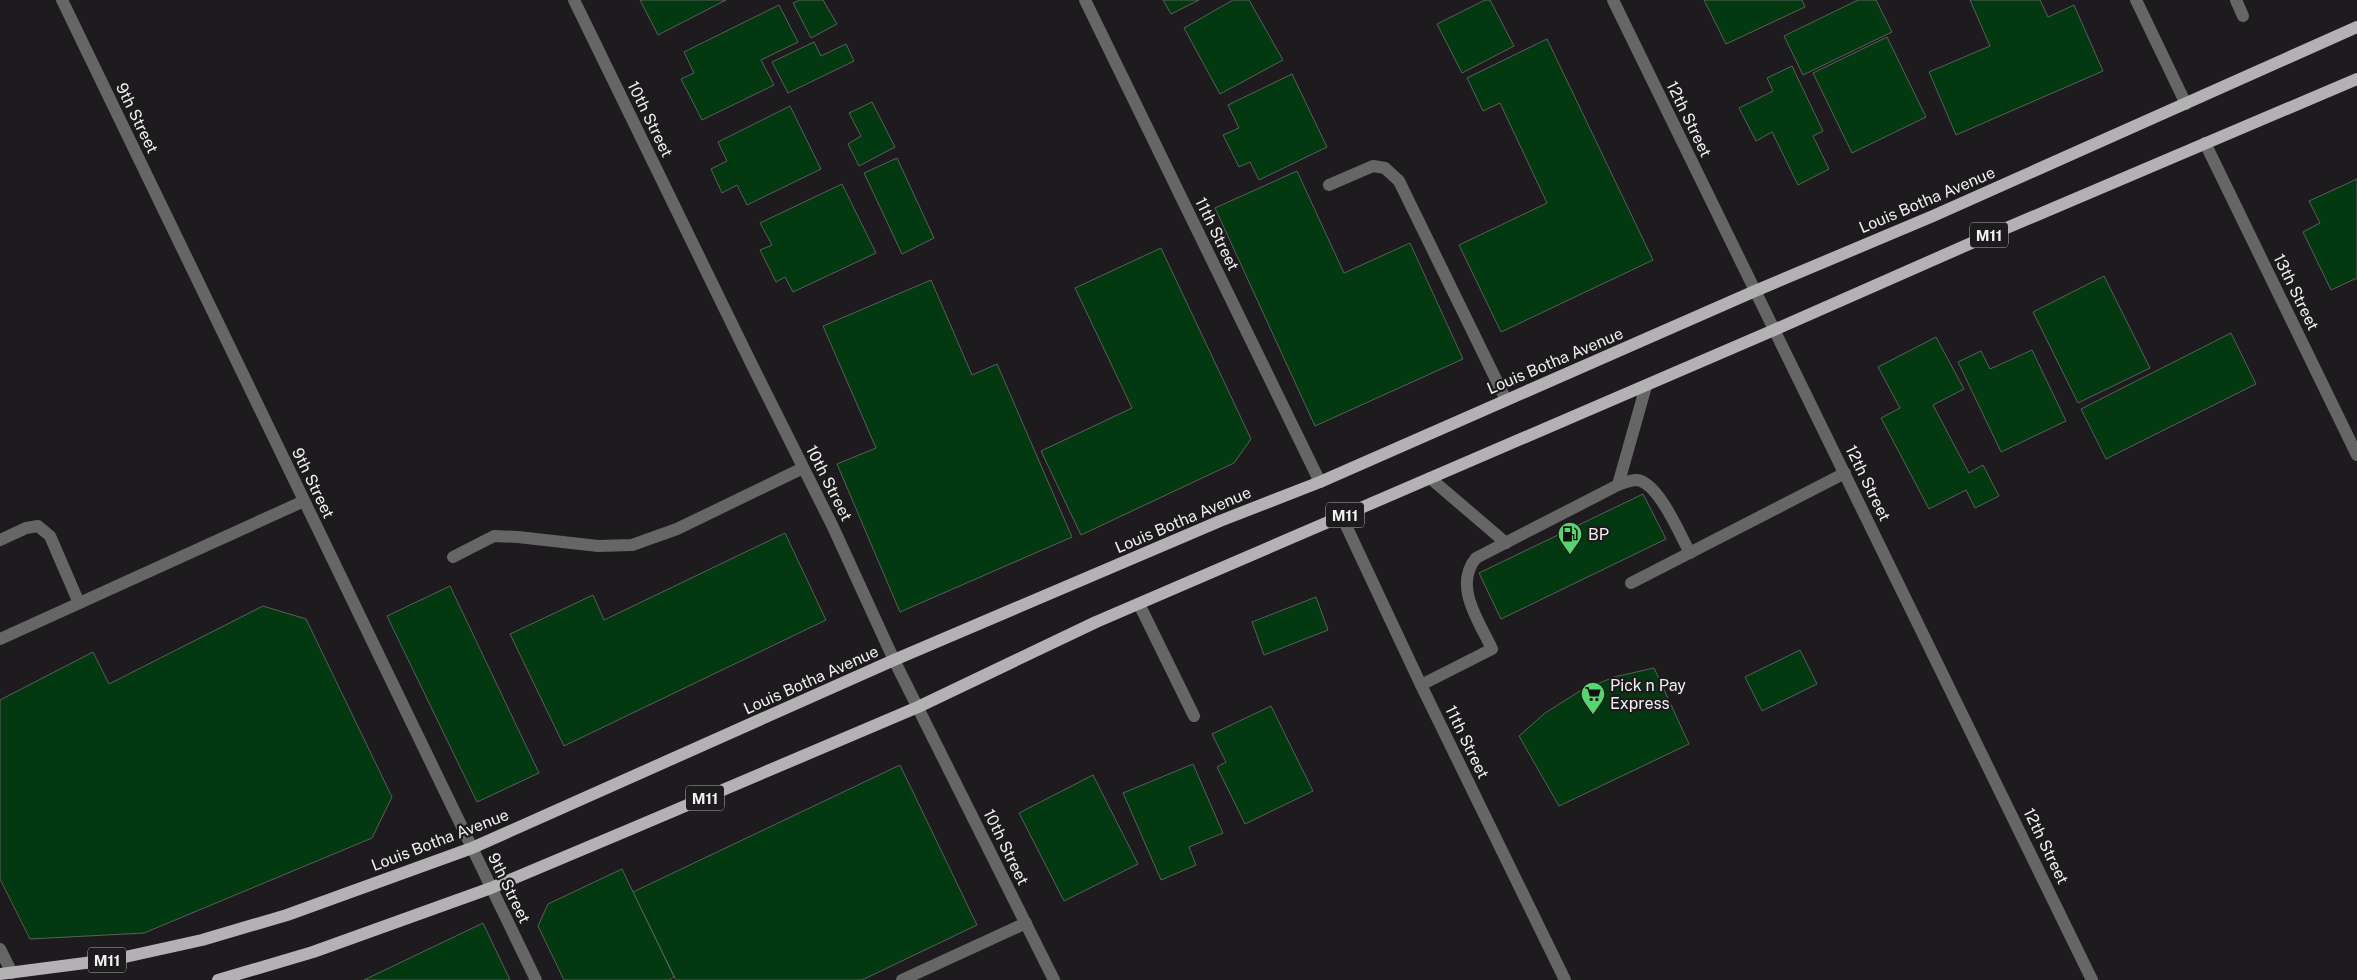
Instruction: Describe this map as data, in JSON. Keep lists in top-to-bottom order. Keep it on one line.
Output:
{"streets":{"main road":["Louis Botha Avenue","M11"],"street":["9th Street","10th Street","12th Street","11th Street","13th Street"]},"crossings":[["9th Street","Louis Botha Avenue"],["9th Street","M11"],["10th Street","Louis Botha Avenue"],["10th Street","M11"],["12th Street","Louis Botha Avenue"],["12th Street","M11"],["Louis Botha Avenue","11th Street"],["11th Street","M11"],["M11","13th Street"]],"places":{"fuel station":["BP"],"supermarket":["Pick n Pay Express"]}}
